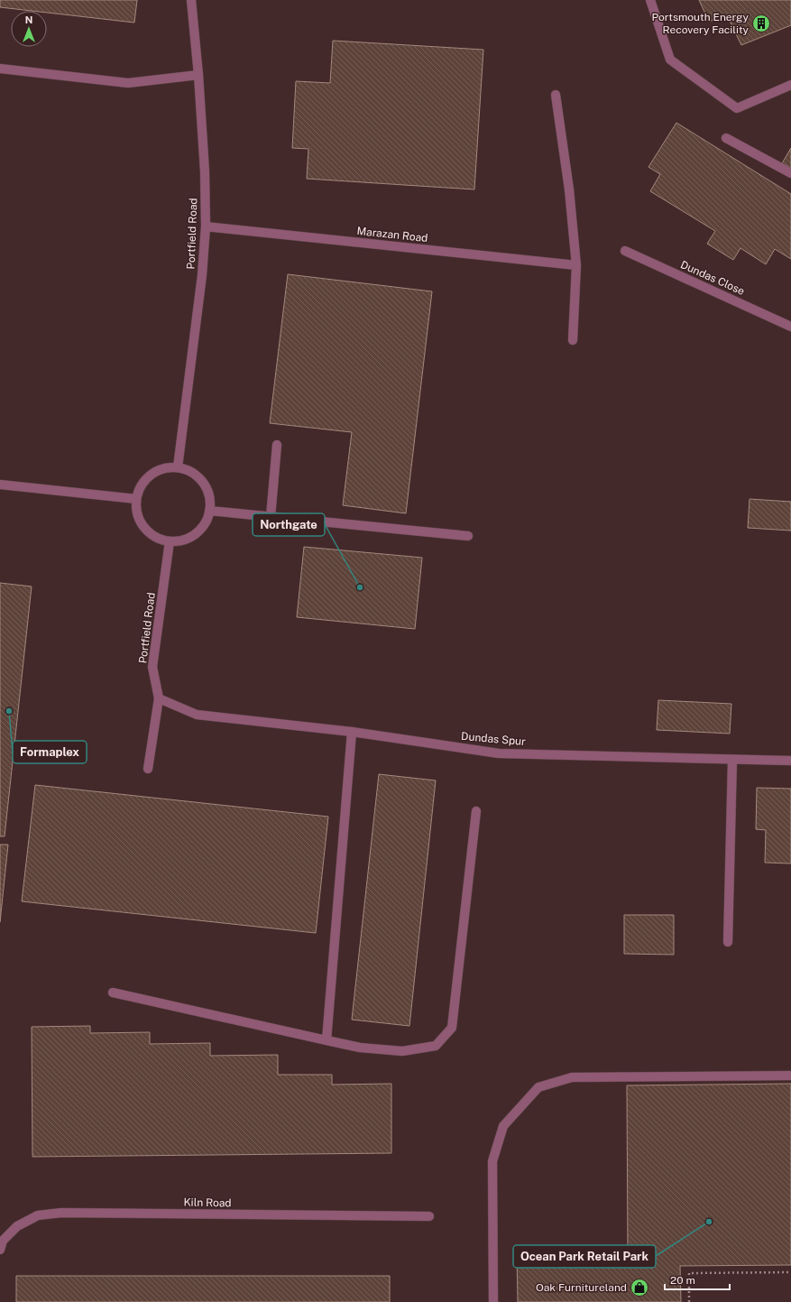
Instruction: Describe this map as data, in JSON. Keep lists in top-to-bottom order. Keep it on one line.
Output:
{"streets":{"street":["Portfield Road","Marazan Road","Dundas Close","Dundas Spur","Kiln Road"]},"crossings":[["Portfield Road","Marazan Road"],["Portfield Road","Dundas Spur"]],"places":{"building":["Portsmouth Energy Recovery Facility"],"other":["Northgate","Formaplex","Ocean Park Retail Park"],"shop":["Oak Furnitureland"]},"scale_bar":"20 m","north":"top"}
